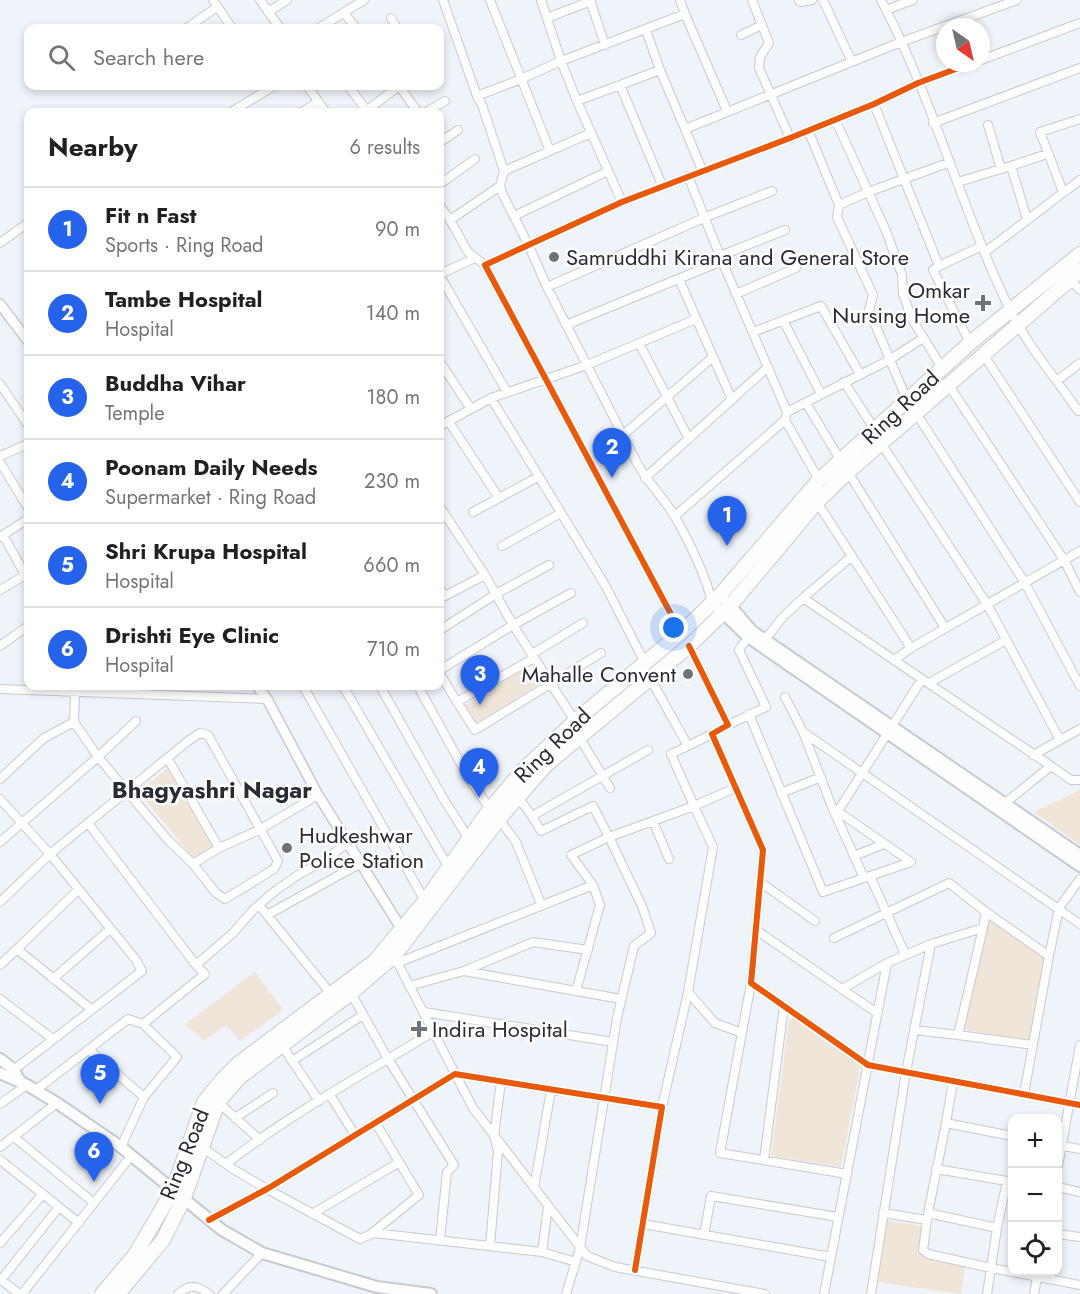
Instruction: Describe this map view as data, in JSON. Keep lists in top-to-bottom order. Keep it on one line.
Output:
{"streets":{"highway":["Ring Road"]},"districts":["Bhagyashri Nagar"],"places":{"other":["Samruddhi Kirana and General Store","Mahalle Convent","Hudkeshwar Police Station"],"health":["Omkar Nursing Home","Indira Hospital"]},"north":"bottom right","page":{"search":"Search here","heading":["Nearby","6 results"],"list":[{"mark":"1","name":"Fit n Fast","note":"Sports · Ring Road","value":"90 m"},{"mark":"2","name":"Tambe Hospital","note":"Hospital","value":"140 m"},{"mark":"3","name":"Buddha Vihar","note":"Temple","value":"180 m"},{"mark":"4","name":"Poonam Daily Needs","note":"Supermarket · Ring Road","value":"230 m"},{"mark":"5","name":"Shri Krupa Hospital","note":"Hospital","value":"660 m"},{"mark":"6","name":"Drishti Eye Clinic","note":"Hospital","value":"710 m"}],"pins":["2","1","3","4","5","6"],"map_buttons":["+","−"]}}
